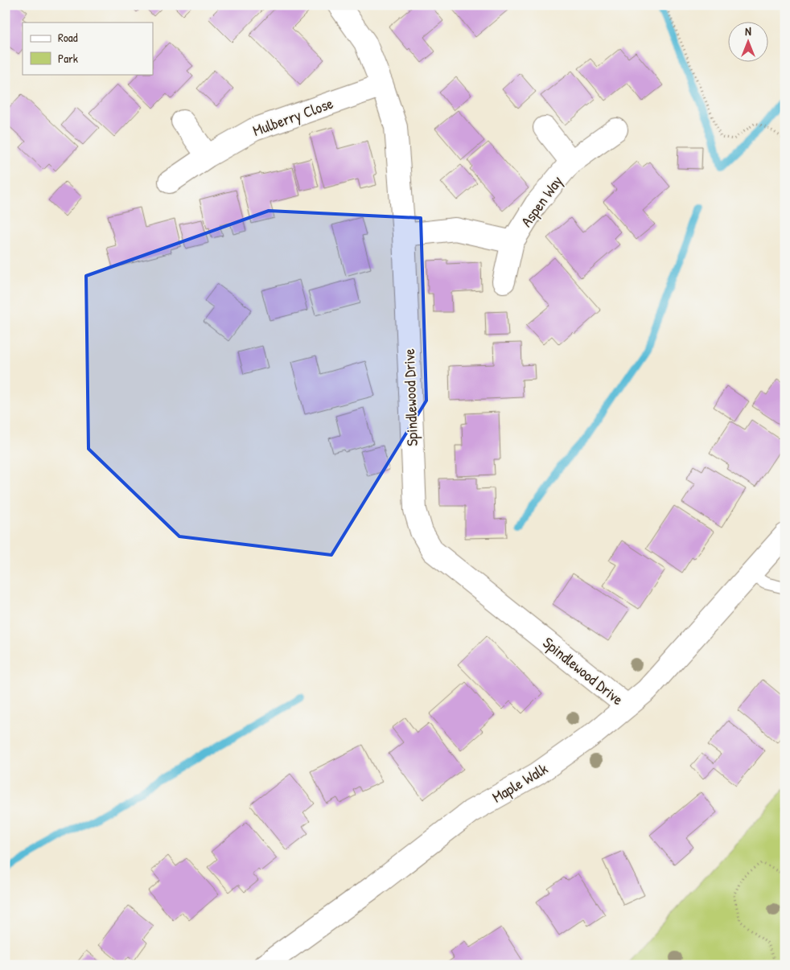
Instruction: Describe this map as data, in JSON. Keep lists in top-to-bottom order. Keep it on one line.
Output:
{"streets":{"street":["Mulberry Close","Aspen Way","Spindlewood Drive","Maple Walk"]},"crossings":[["Mulberry Close","Spindlewood Drive"],["Aspen Way","Spindlewood Drive"],["Spindlewood Drive","Maple Walk"]],"legend":["Road","Park"],"north":"top"}
